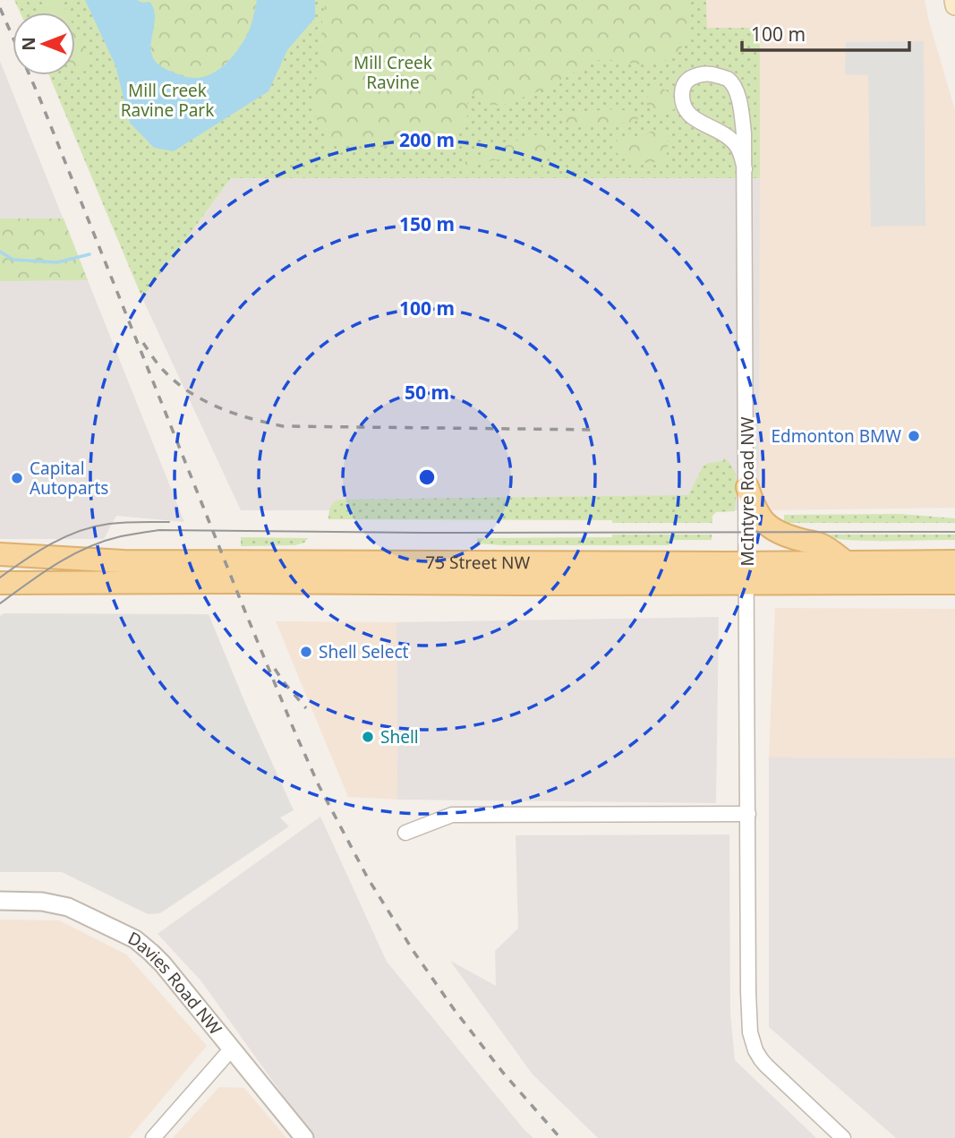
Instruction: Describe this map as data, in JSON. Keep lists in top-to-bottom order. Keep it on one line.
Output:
{"streets":{"main road":["75 Street NW"],"street":["McIntyre Road NW","Davies Road NW"]},"crossings":[["McIntyre Road NW","75 Street NW"]],"parks":["Mill Creek Ravine","Mill Creek Ravine Park"],"places":["Edmonton BMW","Capital Autoparts","Shell Select","Shell"],"scale_bar":"100 m","north":"left","rings":["200 m","150 m","100 m","50 m"]}
